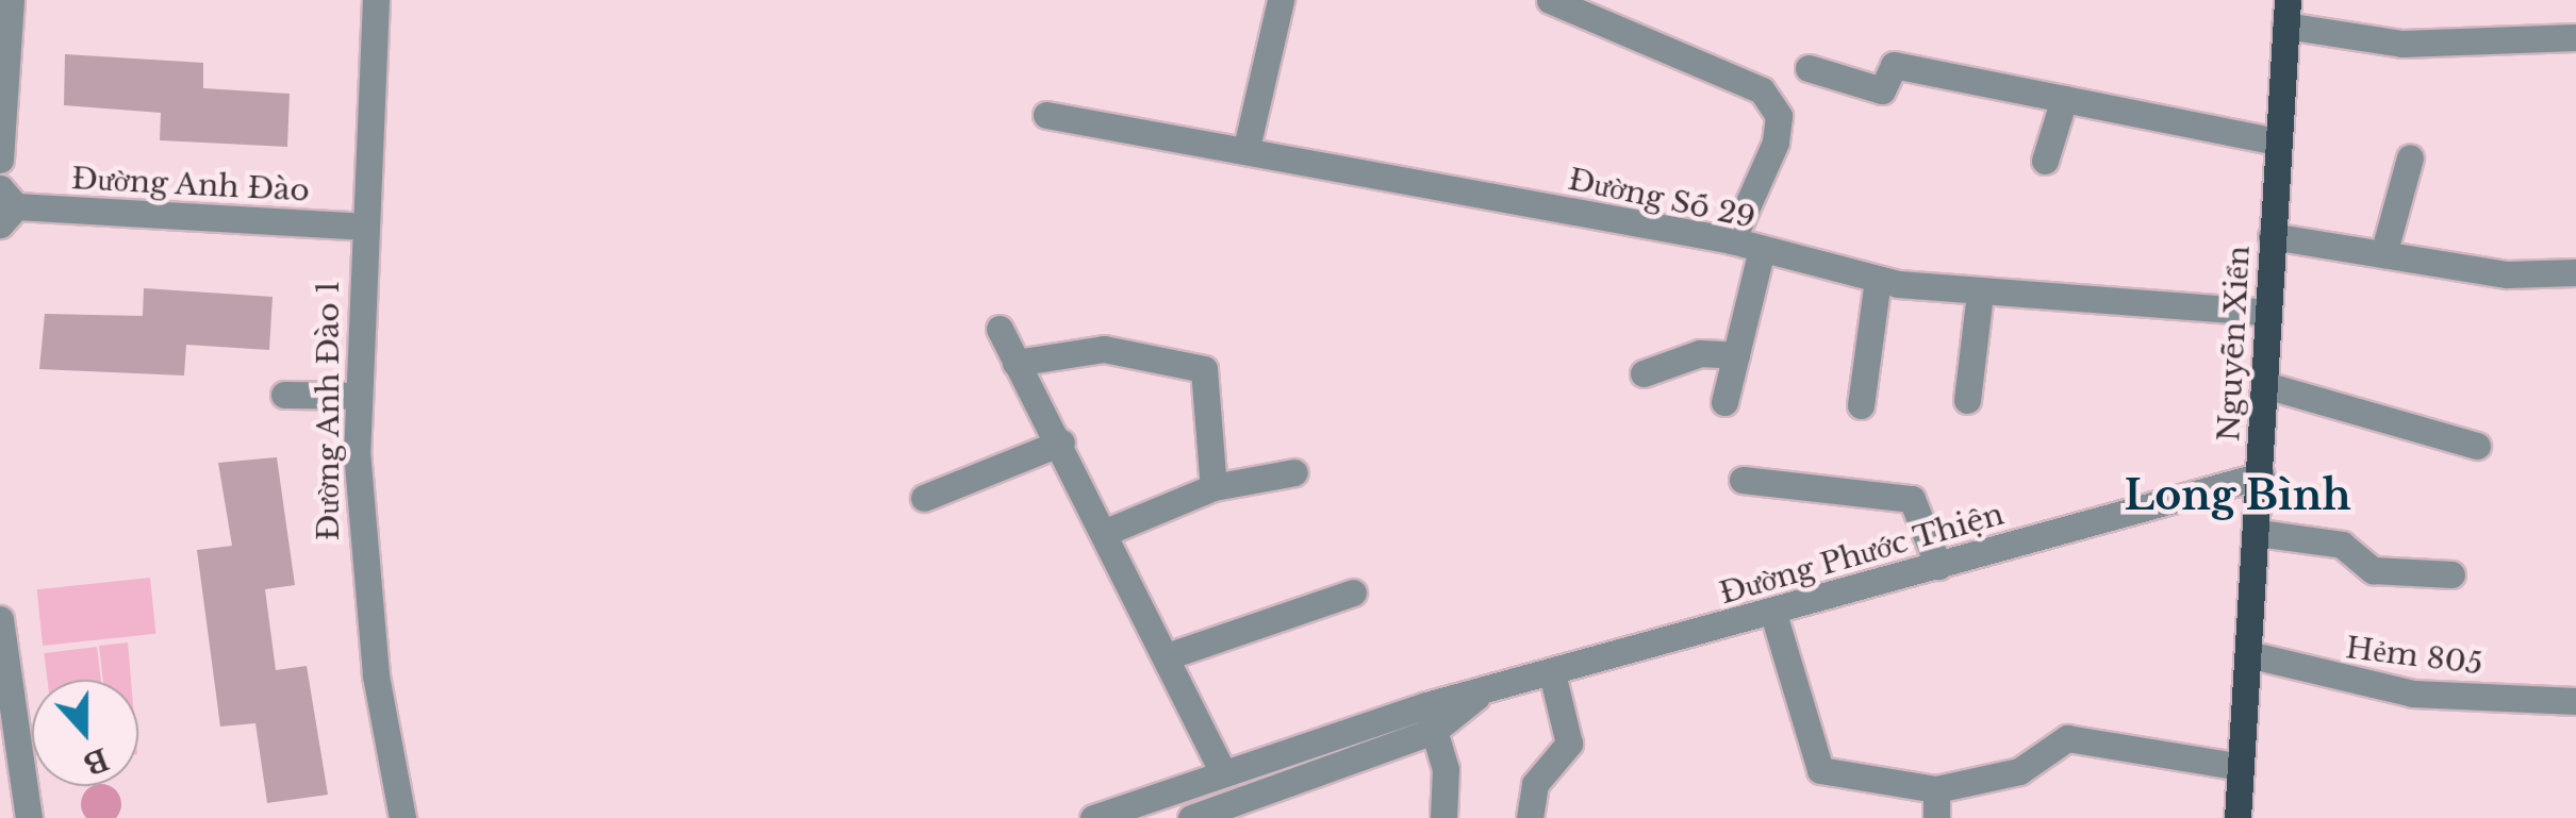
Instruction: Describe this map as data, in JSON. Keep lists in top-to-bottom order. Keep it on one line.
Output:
{"streets":{"main road":["Nguyễn Xiển"],"street":["Đường Anh Đào","Đường Số 29","Đường Anh Đào 1","Đường Phước Thiện","Hẻm 805"]},"crossings":[["Đường Anh Đào","Đường Anh Đào 1"],["Đường Số 29","Nguyễn Xiển"],["Nguyễn Xiển","Đường Phước Thiện"],["Nguyễn Xiển","Hẻm 805"]],"districts":["Long Bình"],"north":"bottom"}
